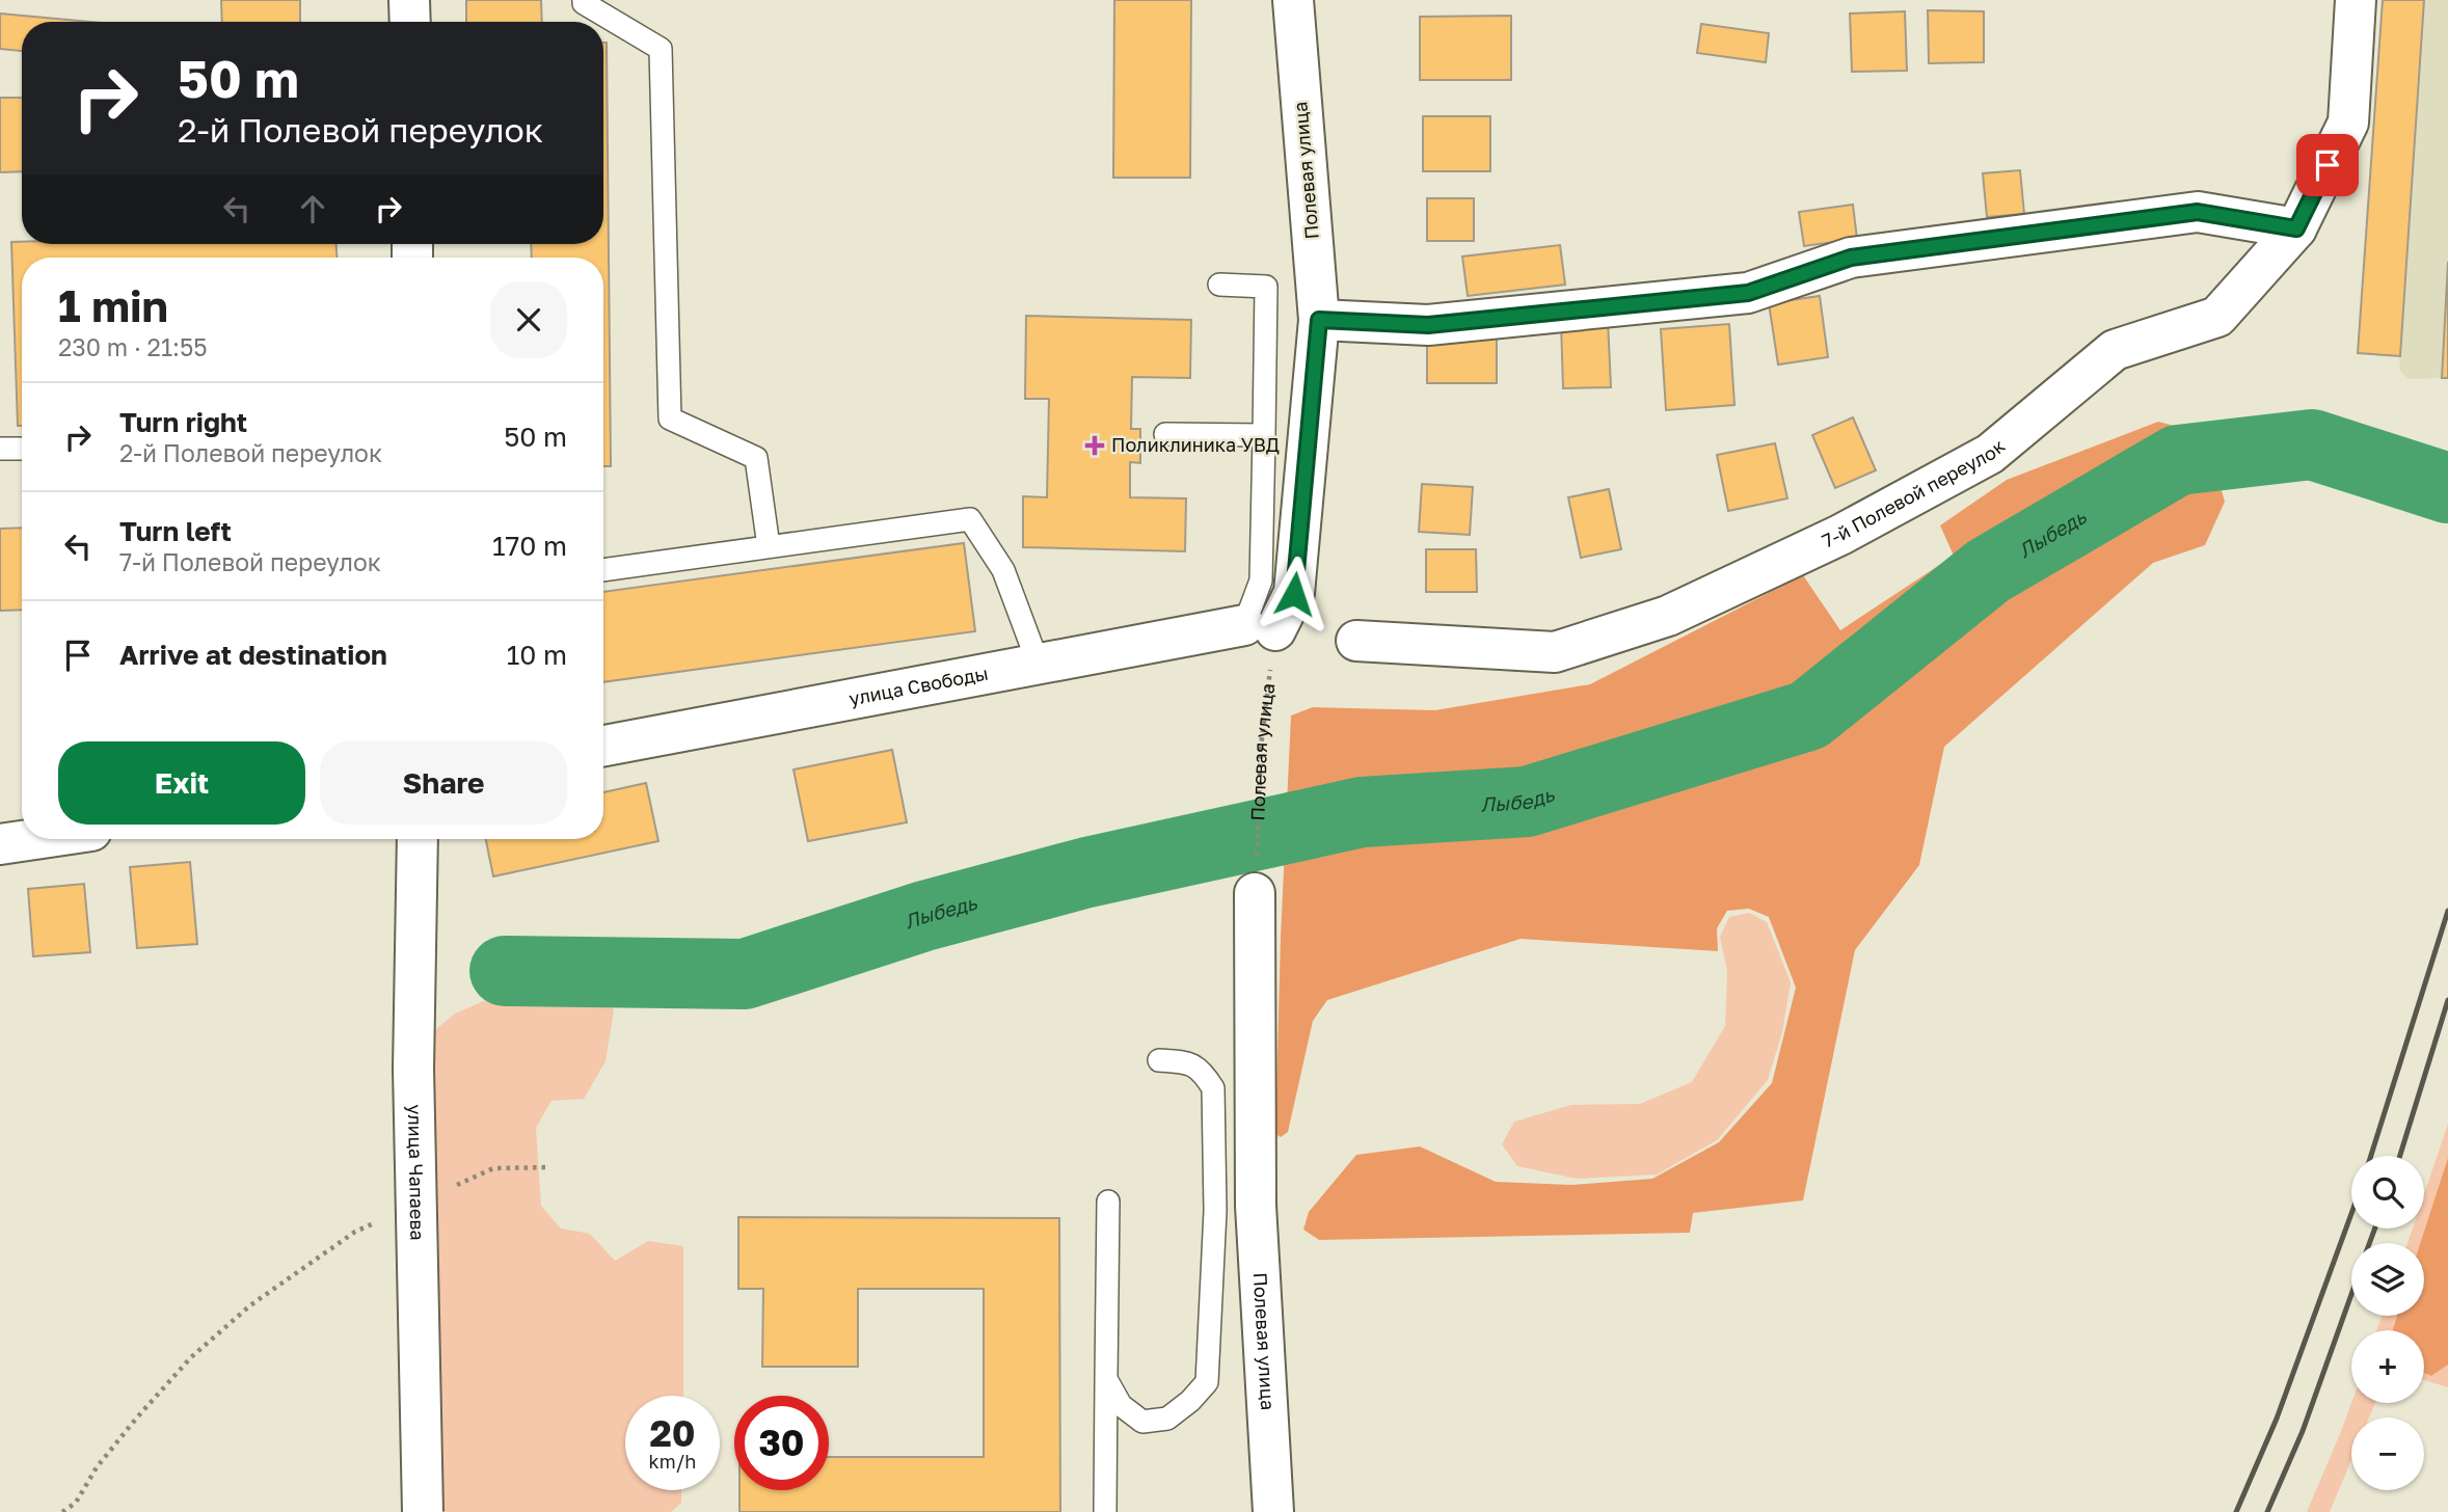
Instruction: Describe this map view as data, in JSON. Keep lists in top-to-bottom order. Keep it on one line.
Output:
{"streets":{"street":["Полевая улица","7-й Полевой переулок","улица Свободы","улица Чапаева"]},"crossings":[["Полевая улица","улица Свободы"]],"water":["Лыбедь"],"places":{"health":["Поликлиника УВД"]},"page":{"turn":["50 m","2-й Полевой переулок"],"heading":["1 min","230 m · 21:55"],"list":[{"name":"Turn right","note":"2-й Полевой переулок","value":"50 m"},{"name":"Turn left","note":"7-й Полевой переулок","value":"170 m"},{"name":"Arrive at destination","value":"10 m"}],"buttons":["Exit","Share"],"map_buttons":["+","−"],"speed":"20 km/h","limit":"30"}}
